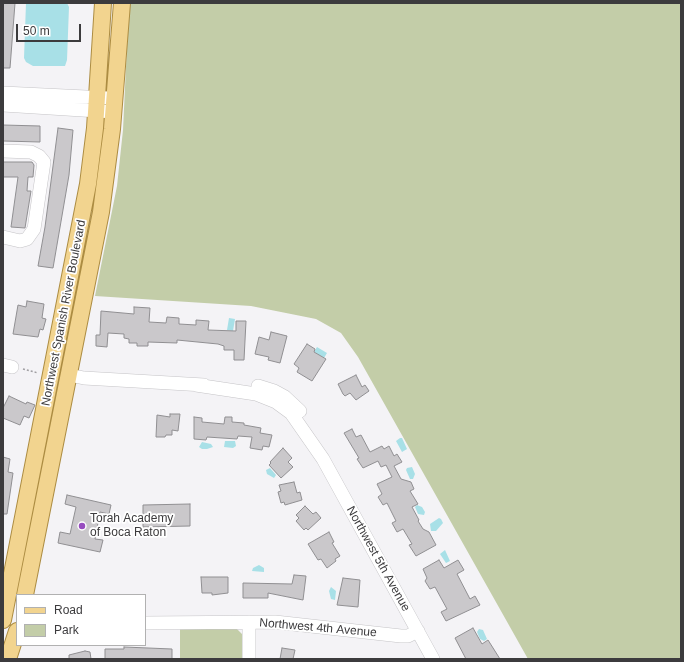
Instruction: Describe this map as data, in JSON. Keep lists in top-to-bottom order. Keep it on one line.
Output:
{"streets":{"main road":["Northwest Spanish River Boulevard"],"street":["Northwest 5th Avenue","Northwest 4th Avenue"]},"crossings":[["Northwest Spanish River Boulevard","Northwest 5th Avenue"],["Northwest 5th Avenue","Northwest 4th Avenue"]],"places":["Torah Academy of Boca Raton"],"legend":["Road","Park"],"scale_bar":"50 m"}
